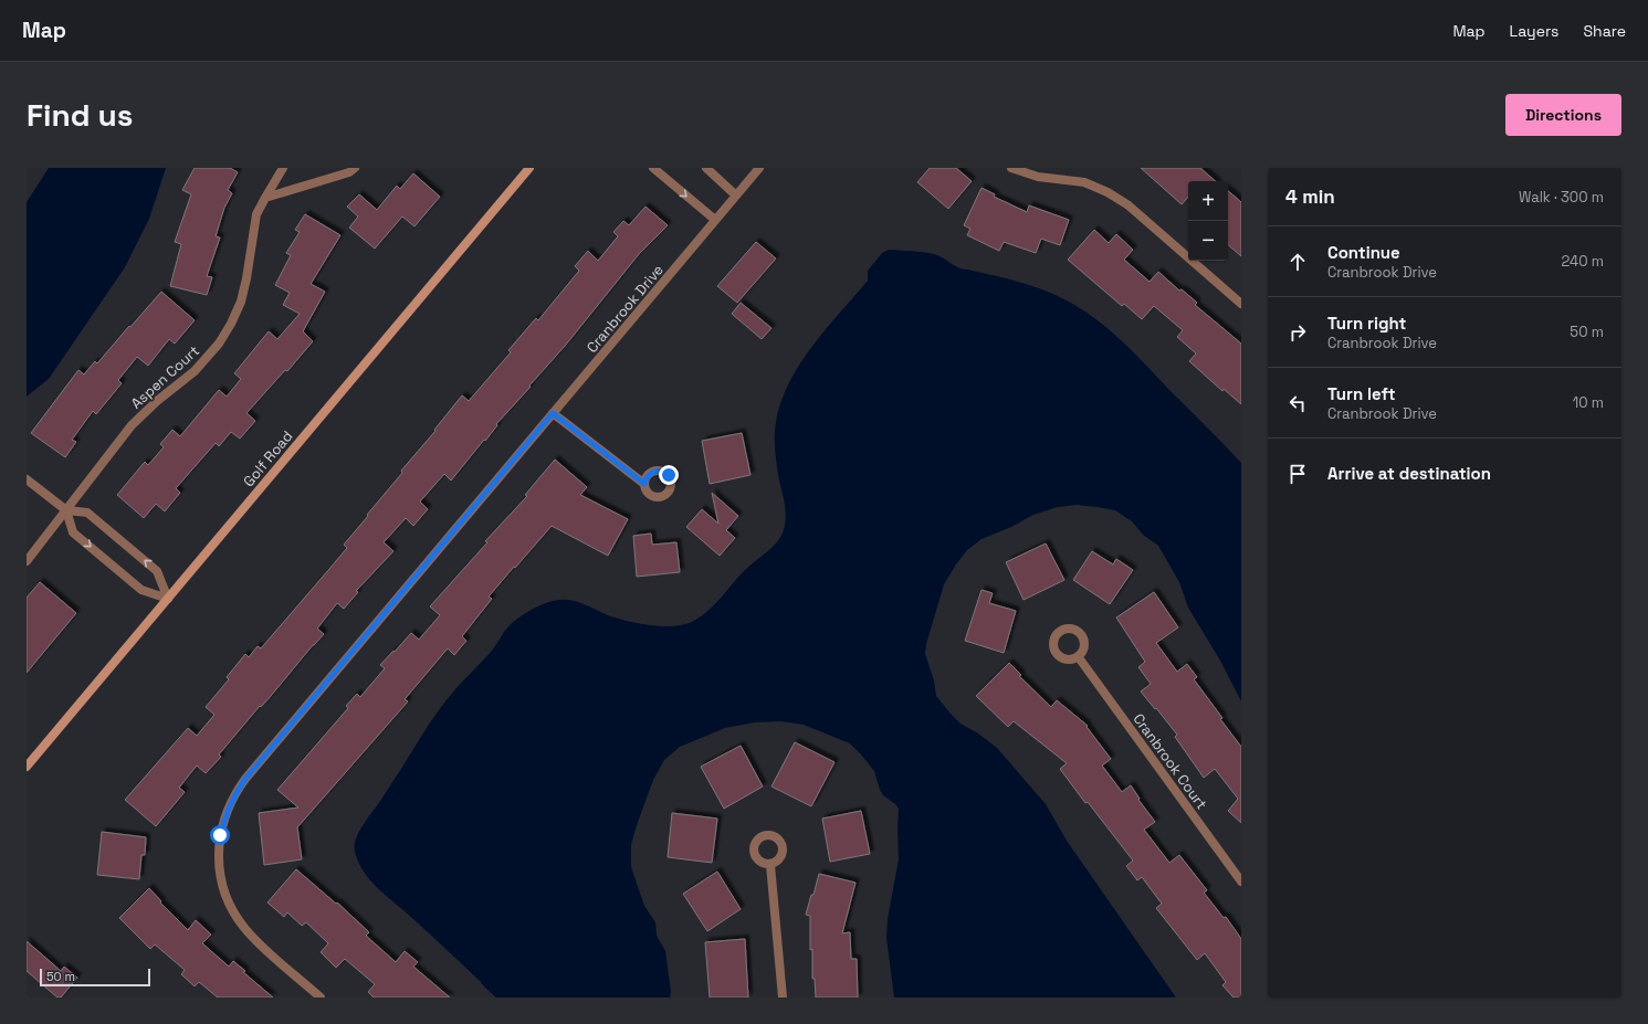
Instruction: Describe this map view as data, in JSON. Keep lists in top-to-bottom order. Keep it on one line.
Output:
{"streets":{"street":["Cranbrook Drive","Aspen Court","Golf Road","Cranbrook Court"]},"scale_bar":"50 m","page":{"header":"Map","nav":["Map","Layers","Share"],"buttons":"Directions","title":"Find us","heading":["4 min","Walk · 300 m"],"map_buttons":["+","−"],"list":[["Continue","Cranbrook Drive","240 m"],["Turn right","Cranbrook Drive","50 m"],["Turn left","Cranbrook Drive","10 m"],"Arrive at destination"],"scale":"50 m"}}
